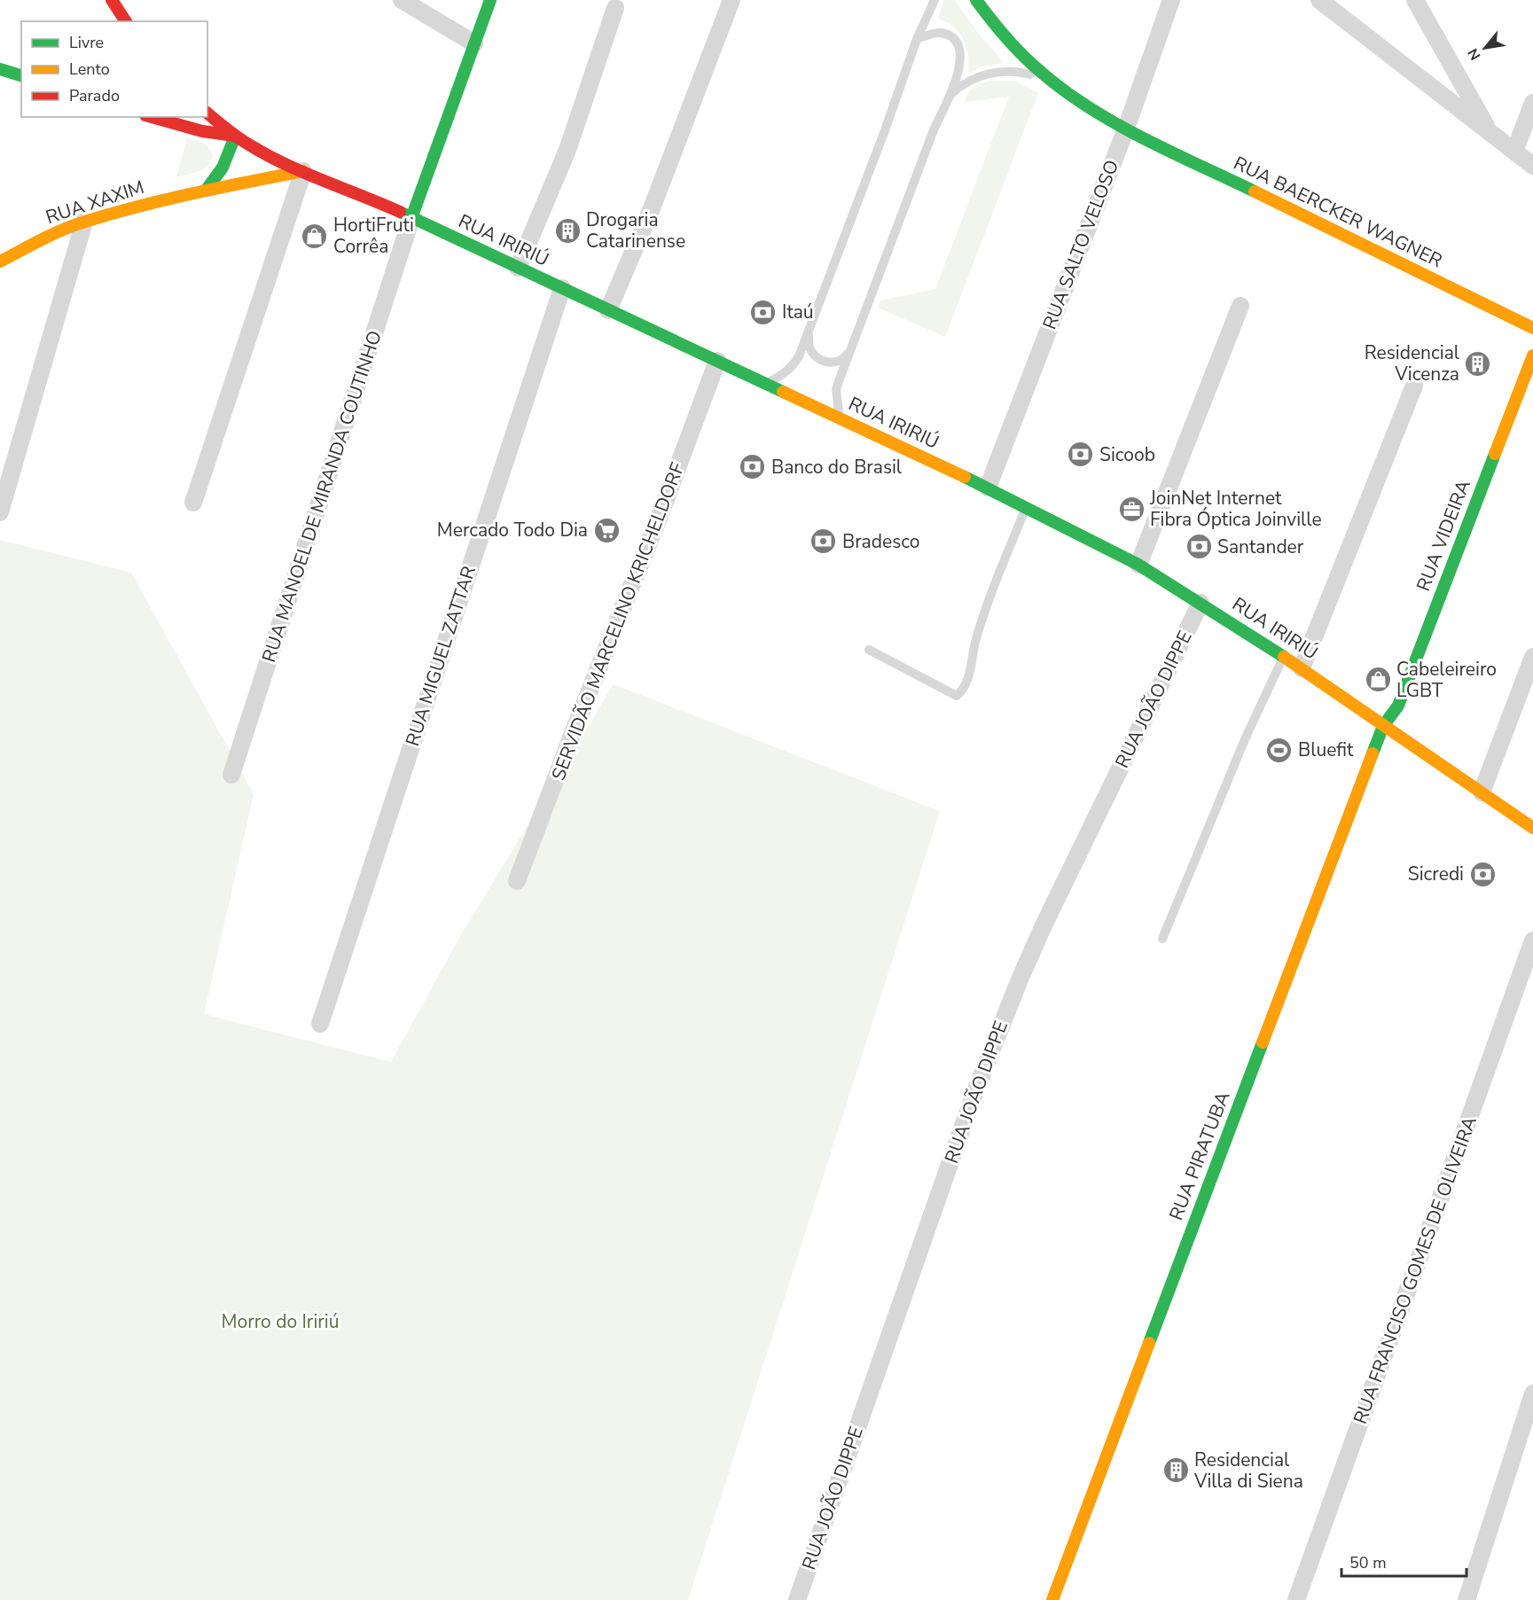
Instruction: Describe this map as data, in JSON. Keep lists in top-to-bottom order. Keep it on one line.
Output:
{"streets":{"main road":["RUA XAXIM","RUA BAERCKER WAGNER","RUA IRIRIÚ","RUA VIDEIRA","RUA PIRATUBA"],"street":["RUA SALTO VELOSO","RUA MANOEL DE MIRANDA COUTINHO","SERVIDÃO MARCELINO KRICHELDORF","RUA MIGUEL ZATTAR","RUA JOÃO DIPPE","RUA FRANCISO GOMES DE OLIVEIRA"]},"crossings":[["RUA XAXIM","RUA IRIRIÚ"],["RUA BAERCKER WAGNER","RUA SALTO VELOSO"],["RUA IRIRIÚ","RUA SALTO VELOSO"],["RUA IRIRIÚ","RUA MANOEL DE MIRANDA COUTINHO"],["RUA IRIRIÚ","RUA VIDEIRA"],["RUA IRIRIÚ","SERVIDÃO MARCELINO KRICHELDORF"],["RUA IRIRIÚ","RUA MIGUEL ZATTAR"],["RUA IRIRIÚ","RUA JOÃO DIPPE"],["RUA IRIRIÚ","RUA PIRATUBA"],["RUA VIDEIRA","RUA PIRATUBA"]],"parks":["Morro do Iririú"],"places":{"building":["Drogaria Catarinense","Residencial Vicenza","Residencial Villa di Siena"],"shop":["HortiFruti Corrêa","Cabeleireiro LGBT"],"bank":["Itaú","Sicoob","Banco do Brasil","Bradesco","Santander","Sicredi"],"office":["JoinNet Internet Fibra Óptica Joinville"],"supermarket":["Mercado Todo Dia"],"sports":["Bluefit"]},"legend":["Livre","Lento","Parado"],"scale_bar":"50 m","north":"bottom left"}
